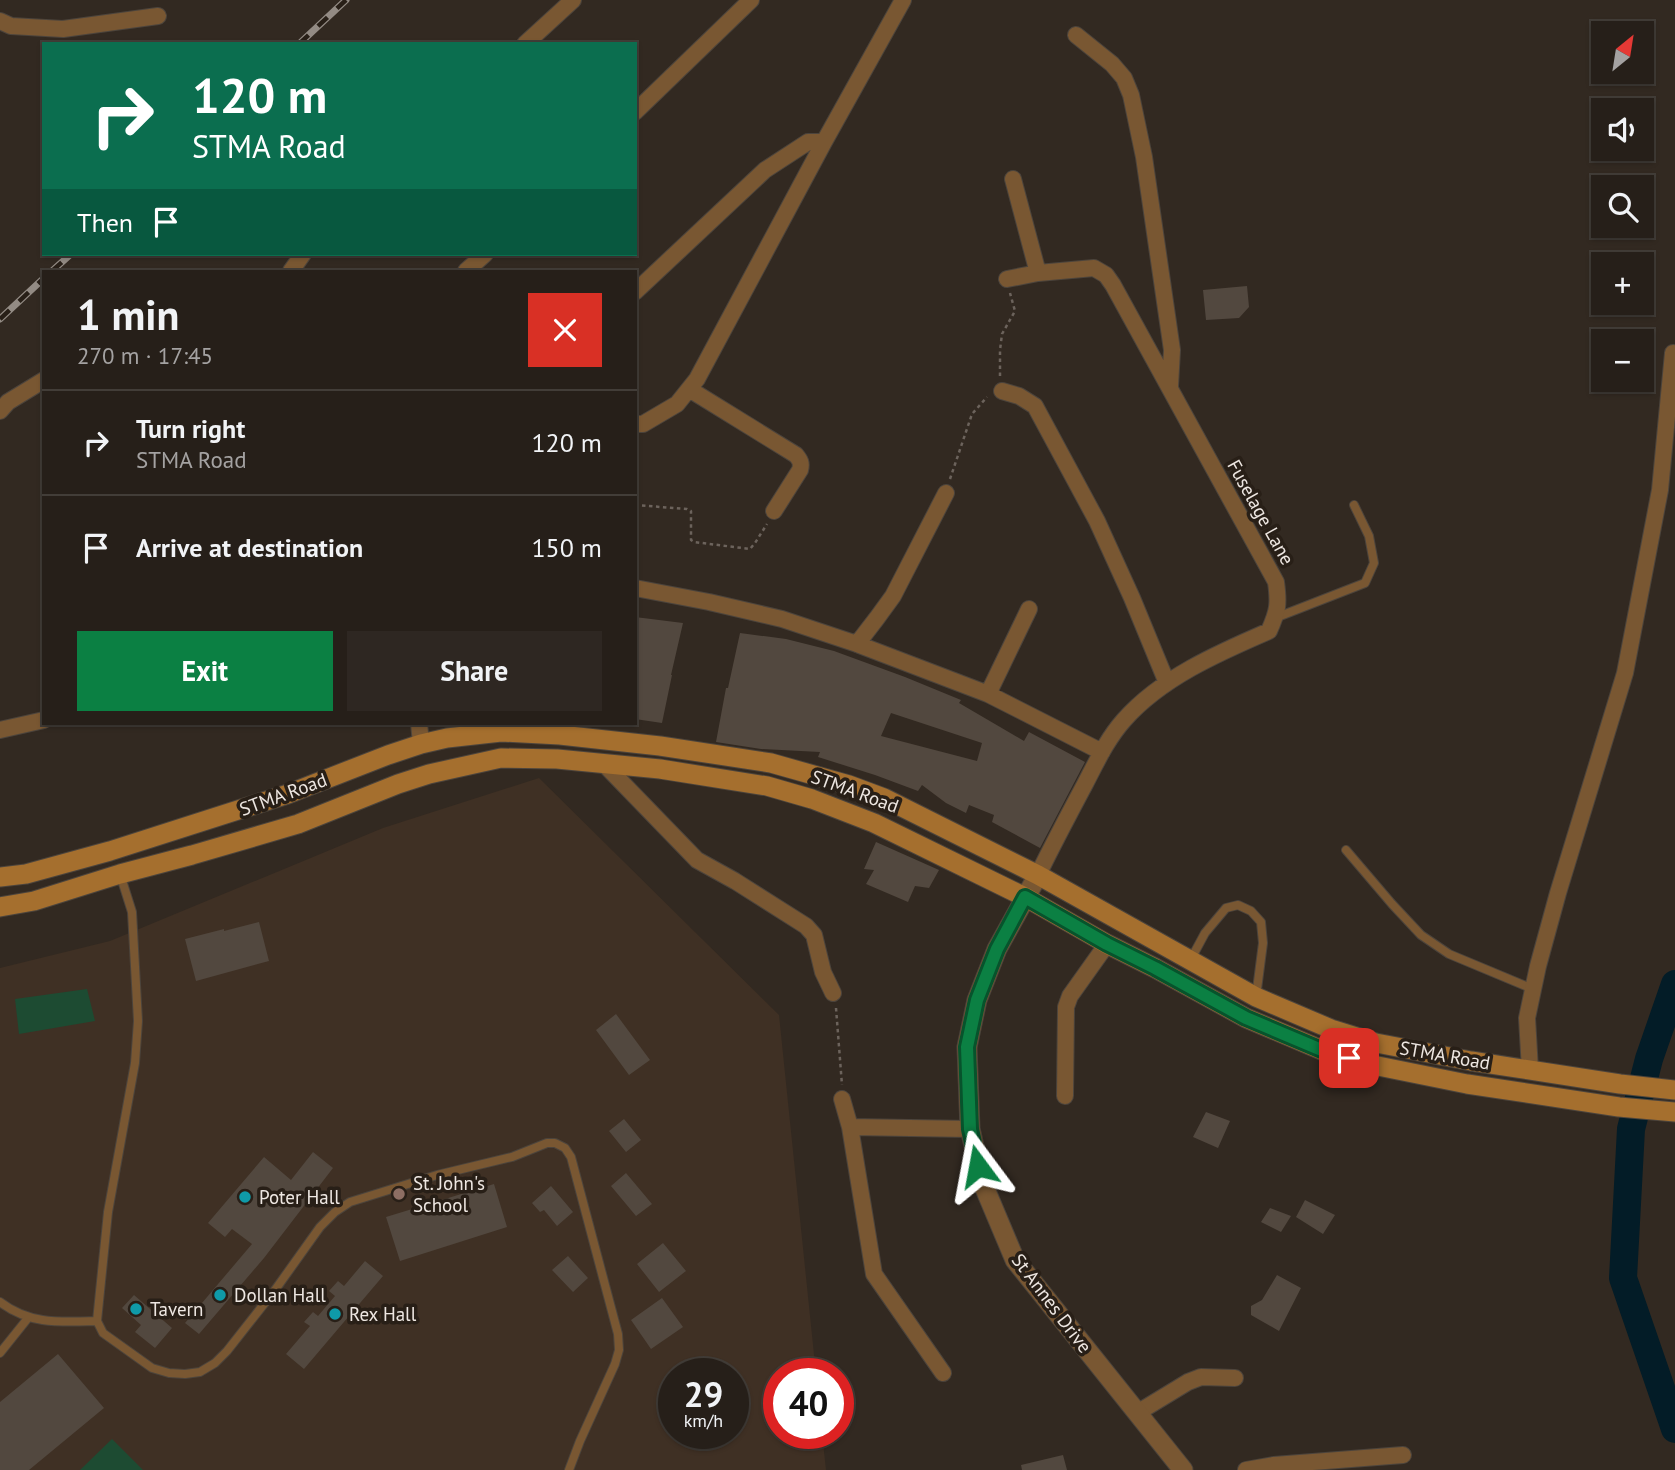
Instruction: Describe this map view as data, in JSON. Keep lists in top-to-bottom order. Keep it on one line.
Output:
{"streets":{"main road":["STMA Road"],"street":["Fuselage Lane","St Annes Drive"]},"crossings":[["STMA Road","St Annes Drive"]],"places":["St. John's School","Poter Hall","Dollan Hall","Tavern","Rex Hall"],"north":"top right","page":{"map_buttons":["+","−"],"turn":["120 m","STMA Road"],"then":"Then","heading":["1 min","270 m · 17:45"],"list":[{"name":"Turn right","note":"STMA Road","value":"120 m"},{"name":"Arrive at destination","value":"150 m"}],"buttons":["Exit","Share"],"speed":"29 km/h","limit":"40"}}
